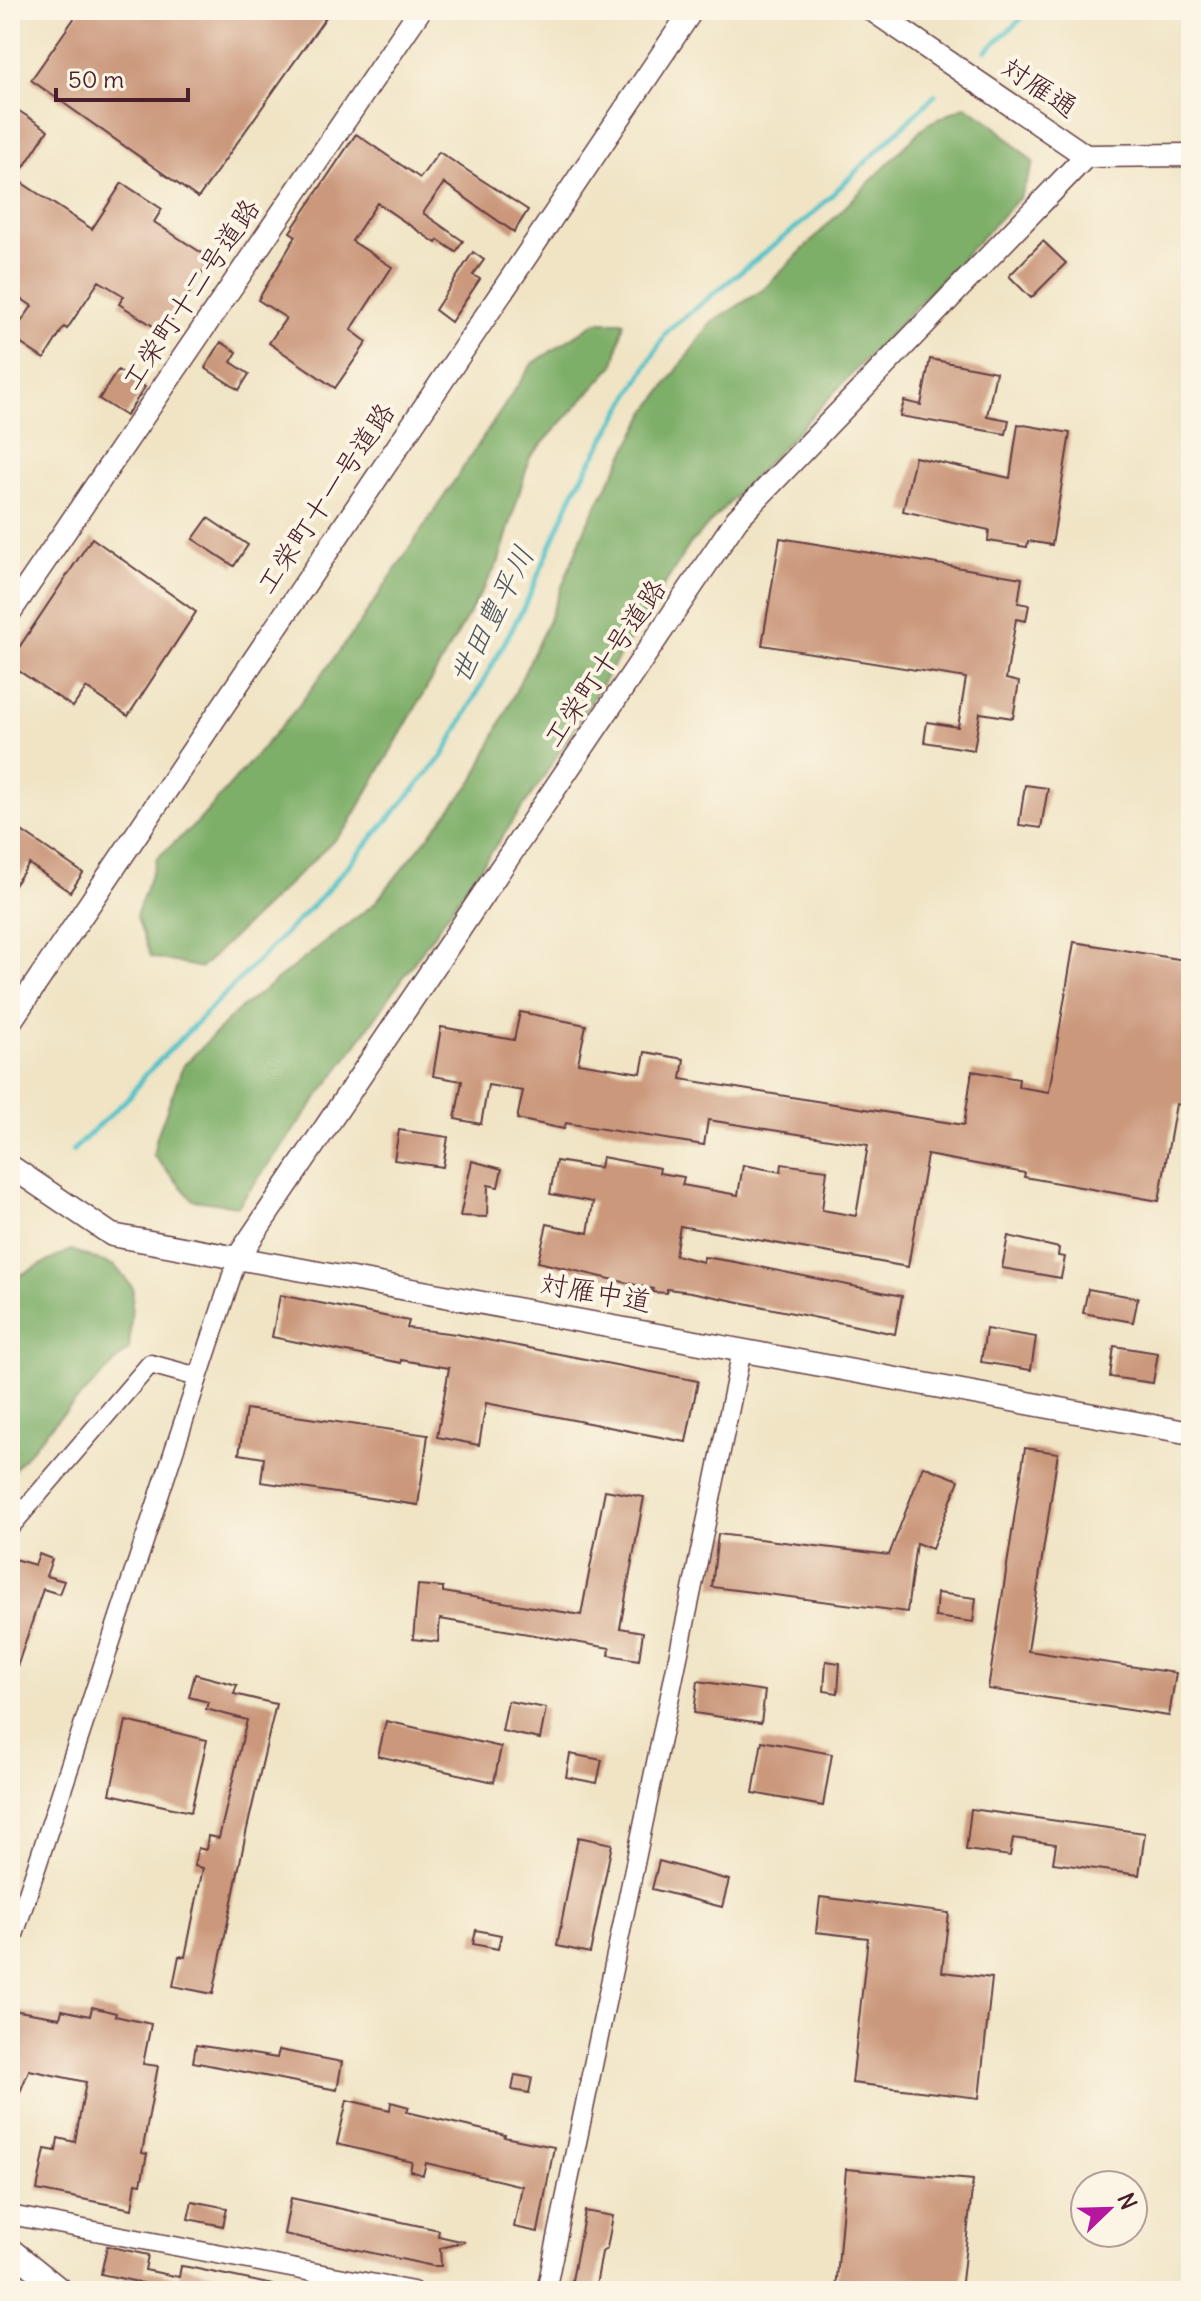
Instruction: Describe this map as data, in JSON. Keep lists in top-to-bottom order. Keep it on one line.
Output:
{"streets":{"street":["対雁通","工栄町十二号道路","工栄町十一号道路","工栄町十号道路","対雁中道"]},"crossings":[["対雁通","工栄町十号道路"],["工栄町十号道路","対雁中道"]],"water":["世田豊平川"],"scale_bar":"50 m","north":"top right"}
